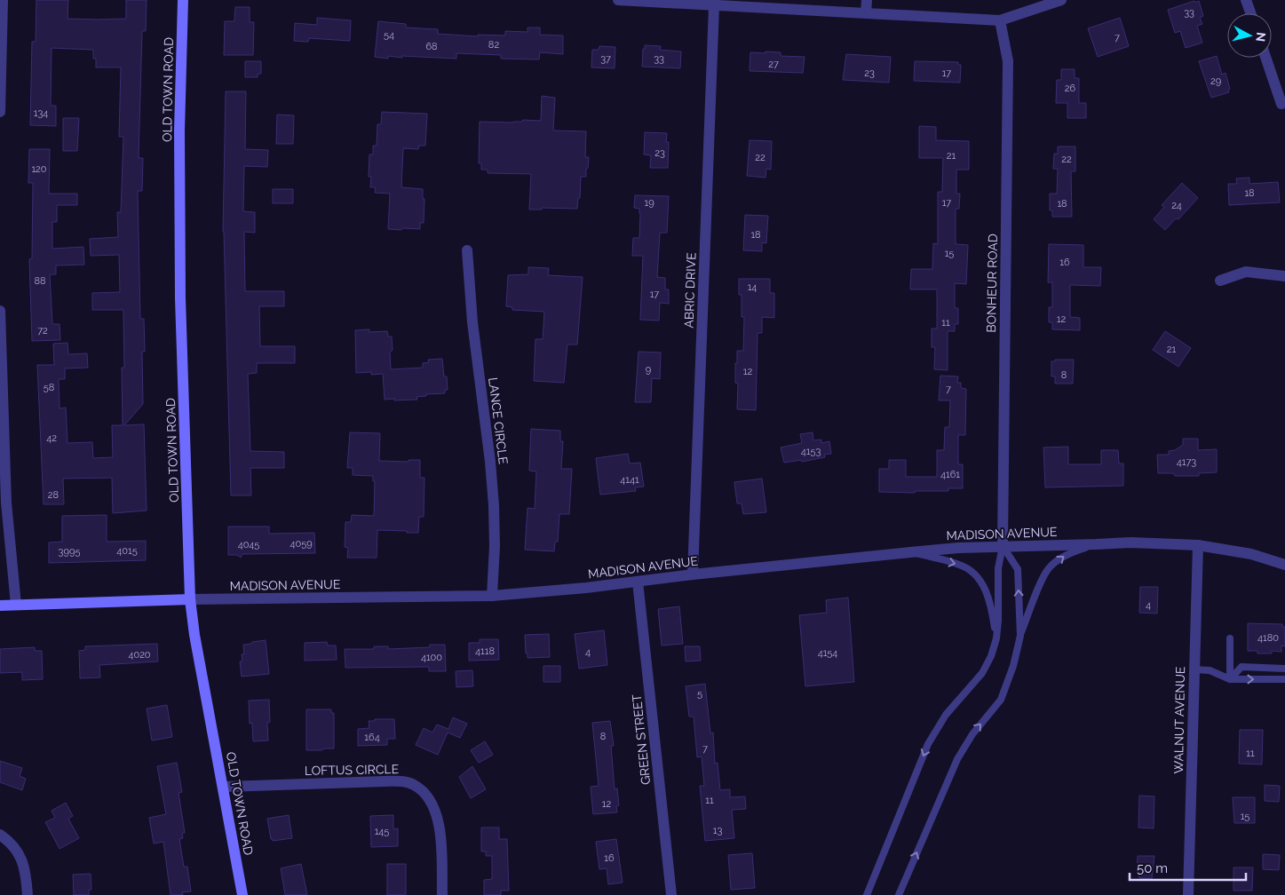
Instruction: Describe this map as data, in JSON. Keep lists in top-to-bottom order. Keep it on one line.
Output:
{"streets":{"main road":["OLD TOWN ROAD","MADISON AVENUE"],"street":["BONHEUR ROAD","ABRIC DRIVE","LANCE CIRCLE","WALNUT AVENUE","GREEN STREET","LOFTUS CIRCLE"]},"crossings":[["OLD TOWN ROAD","MADISON AVENUE"],["OLD TOWN ROAD","LOFTUS CIRCLE"],["BONHEUR ROAD","MADISON AVENUE"],["ABRIC DRIVE","MADISON AVENUE"],["LANCE CIRCLE","MADISON AVENUE"],["MADISON AVENUE","WALNUT AVENUE"],["MADISON AVENUE","GREEN STREET"]],"house_numbers":["33","54","7","82","68","37","33","27","23","17","29","26","134","23","21","22","22","120","18","19","17","18","24","18","15","16","88","14","17","12","11","72","21","9","12","8","58","7","42","4153","4173","4161","4141","28","4059","4045","4015","3995","4","4180","4118","4","4154","4020","4100","5","8","164","7","11","11","12","15","13","145","16"],"scale_bar":"50 m","north":"right"}
